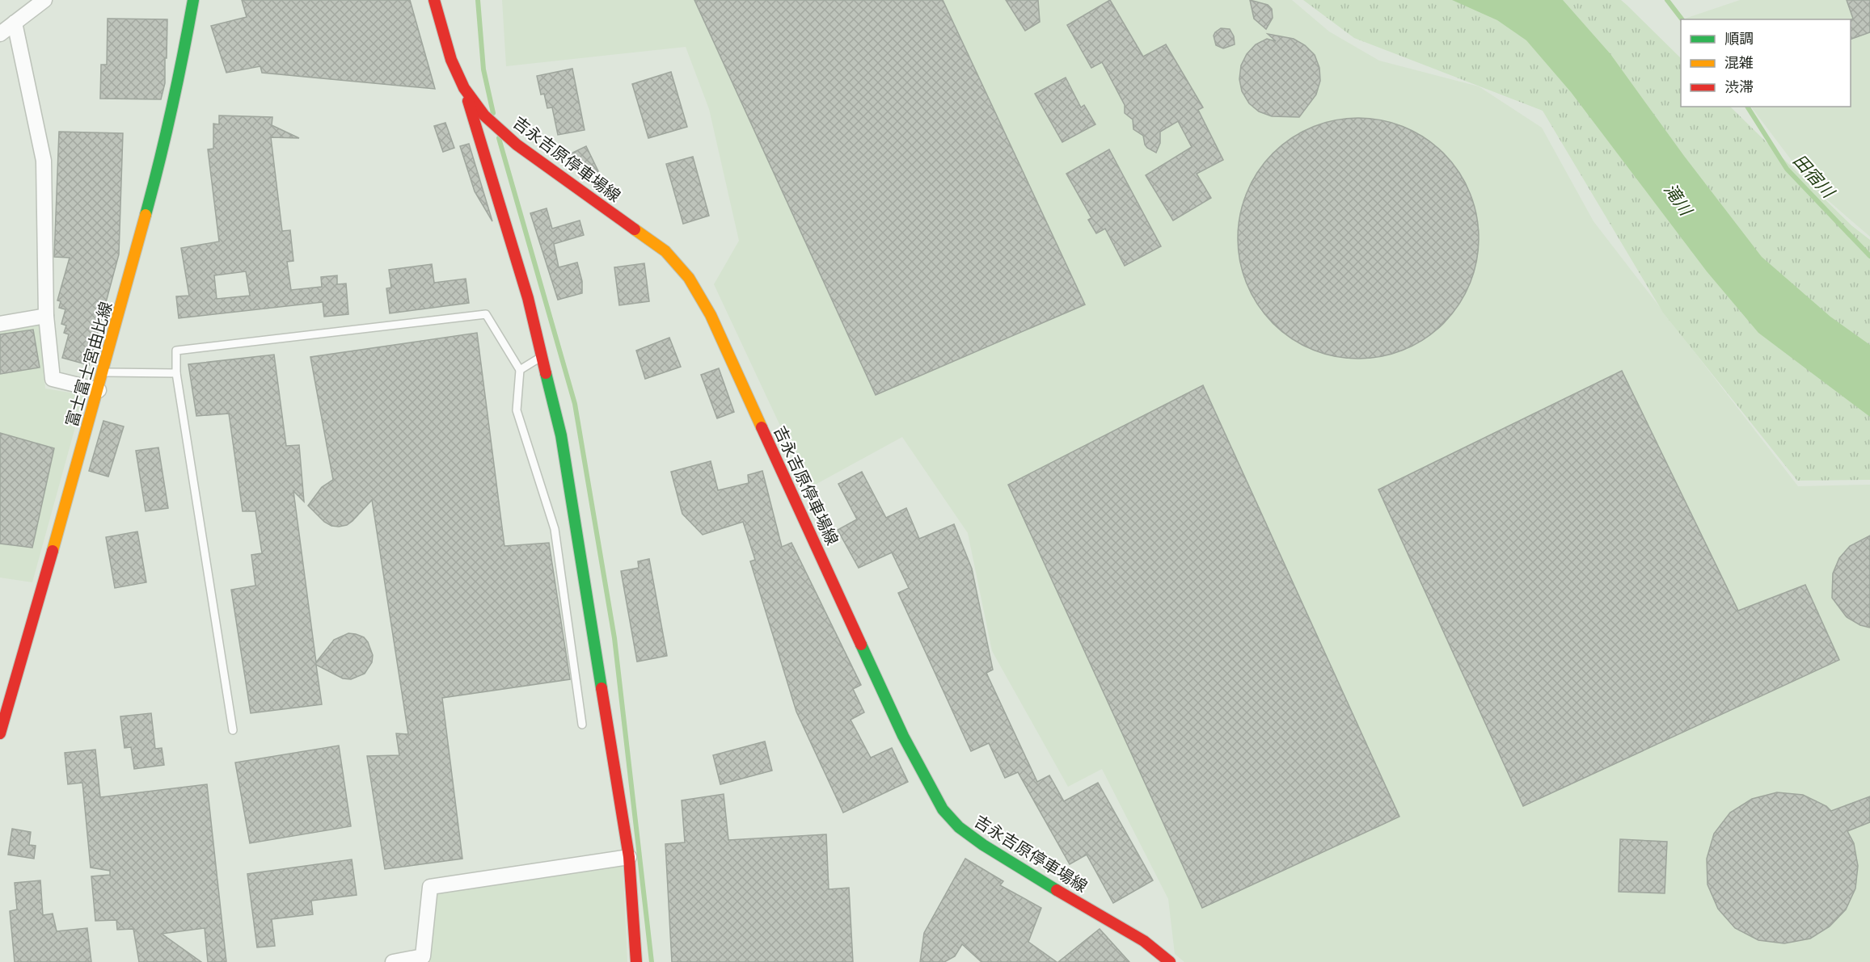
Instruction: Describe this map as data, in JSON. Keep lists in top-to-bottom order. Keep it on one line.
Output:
{"streets":{"main road":["吉永吉原停車場線","富士富士宮由比線"]},"water":["田宿川","滝川"],"legend":["順調","混雑","渋滞"]}
